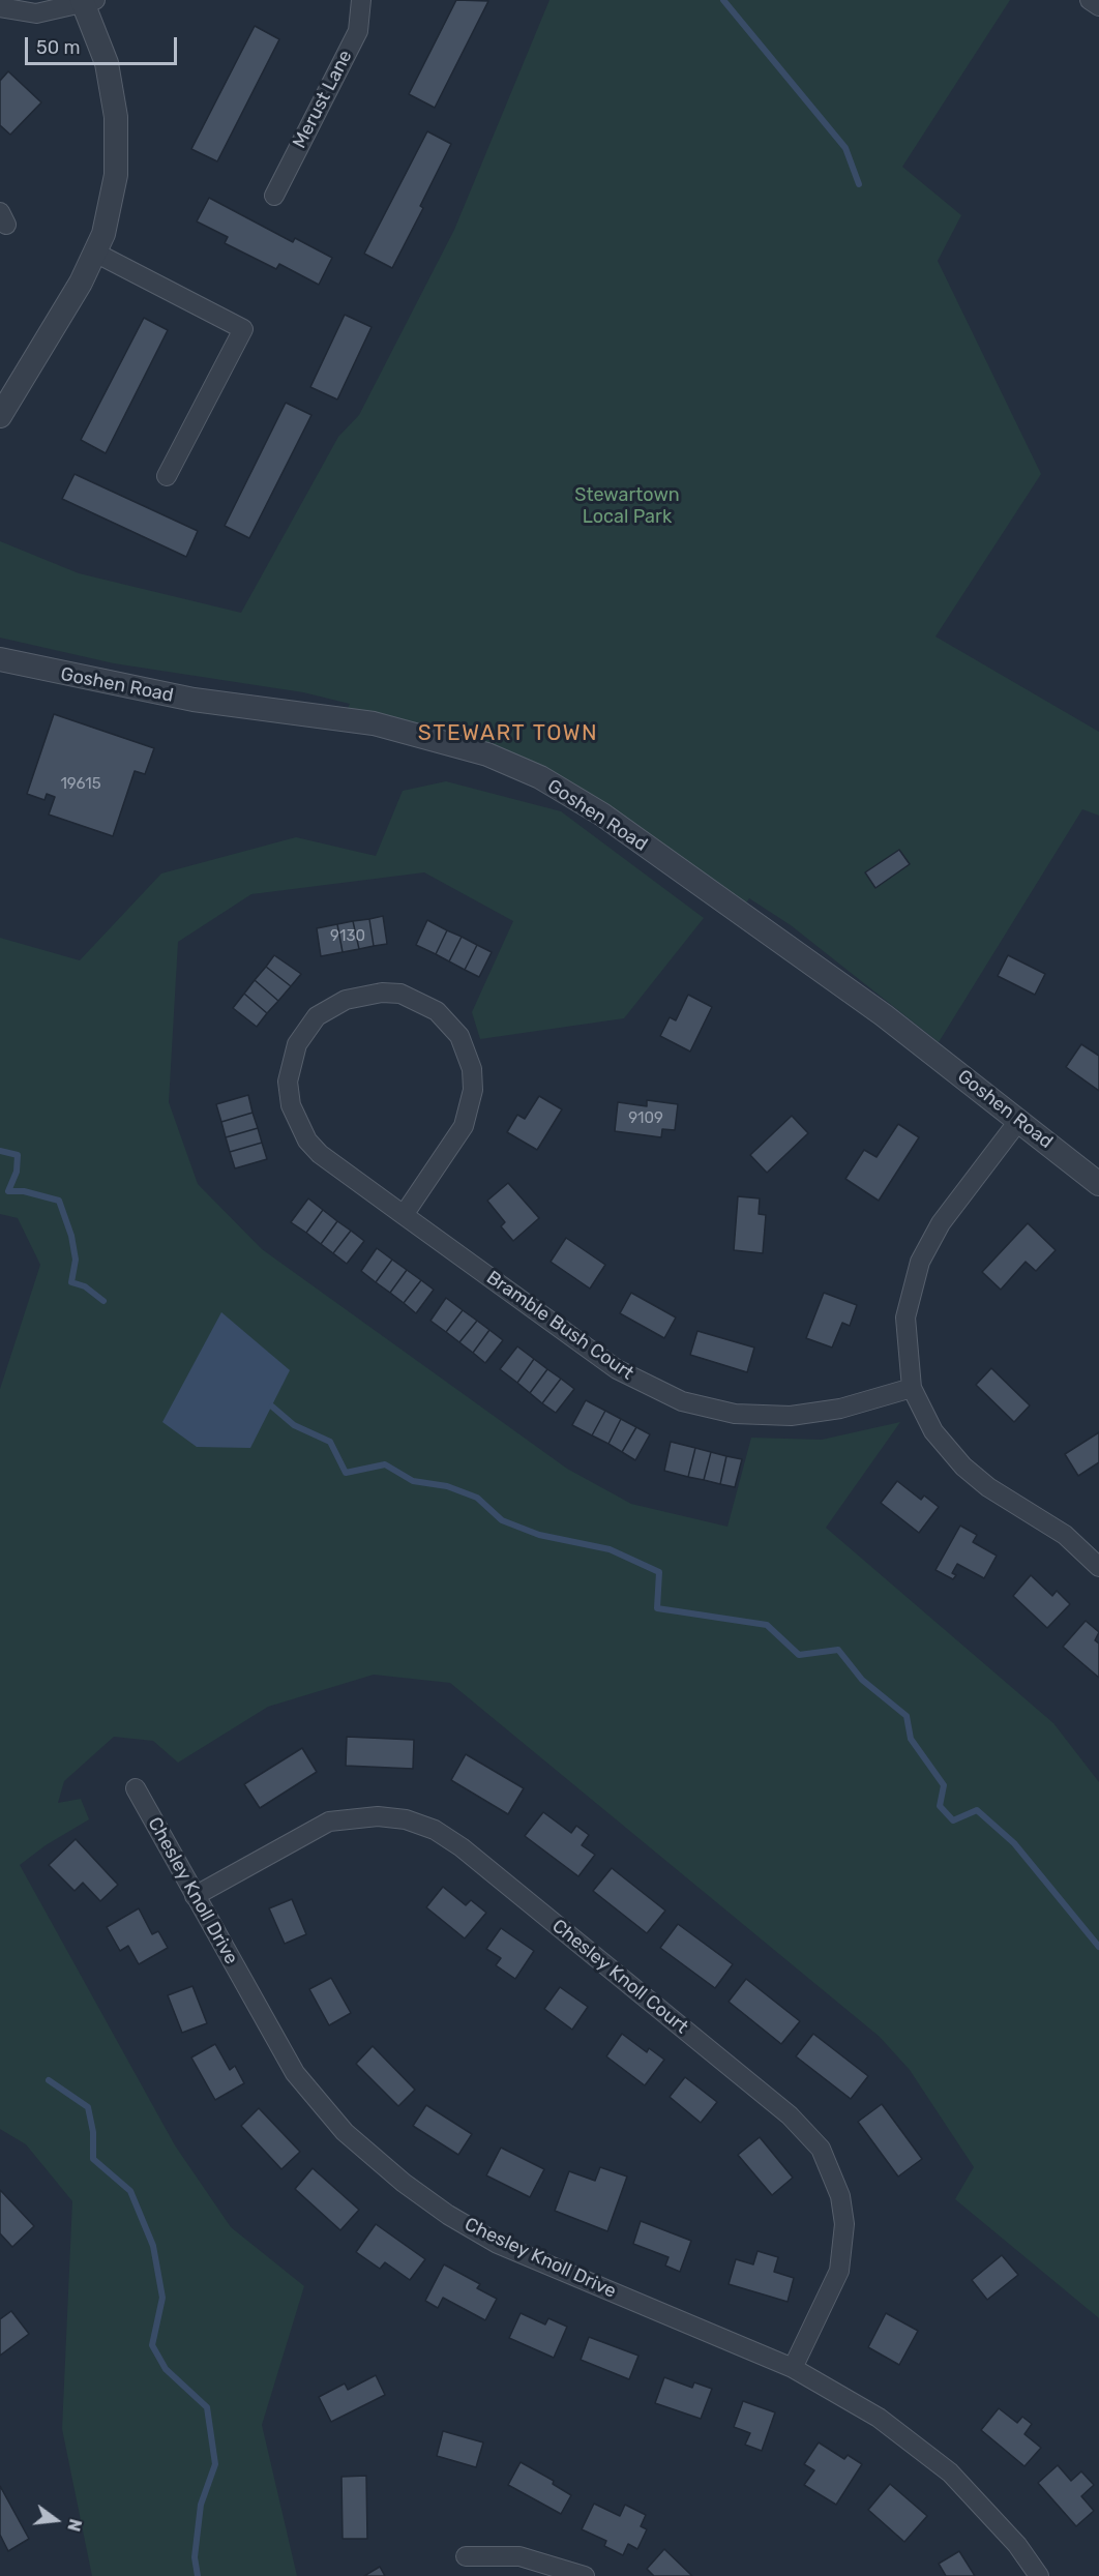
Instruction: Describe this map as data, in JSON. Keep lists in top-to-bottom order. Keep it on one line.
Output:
{"streets":{"street":["Merust Lane","Goshen Road","Bramble Bush Court","Chesley Knoll Drive","Chesley Knoll Court"]},"crossings":[["Chesley Knoll Drive","Chesley Knoll Court"]],"districts":["STEWART TOWN"],"parks":["Stewartown Local Park"],"house_numbers":["19615","9130","9109"],"scale_bar":"50 m","north":"right"}
